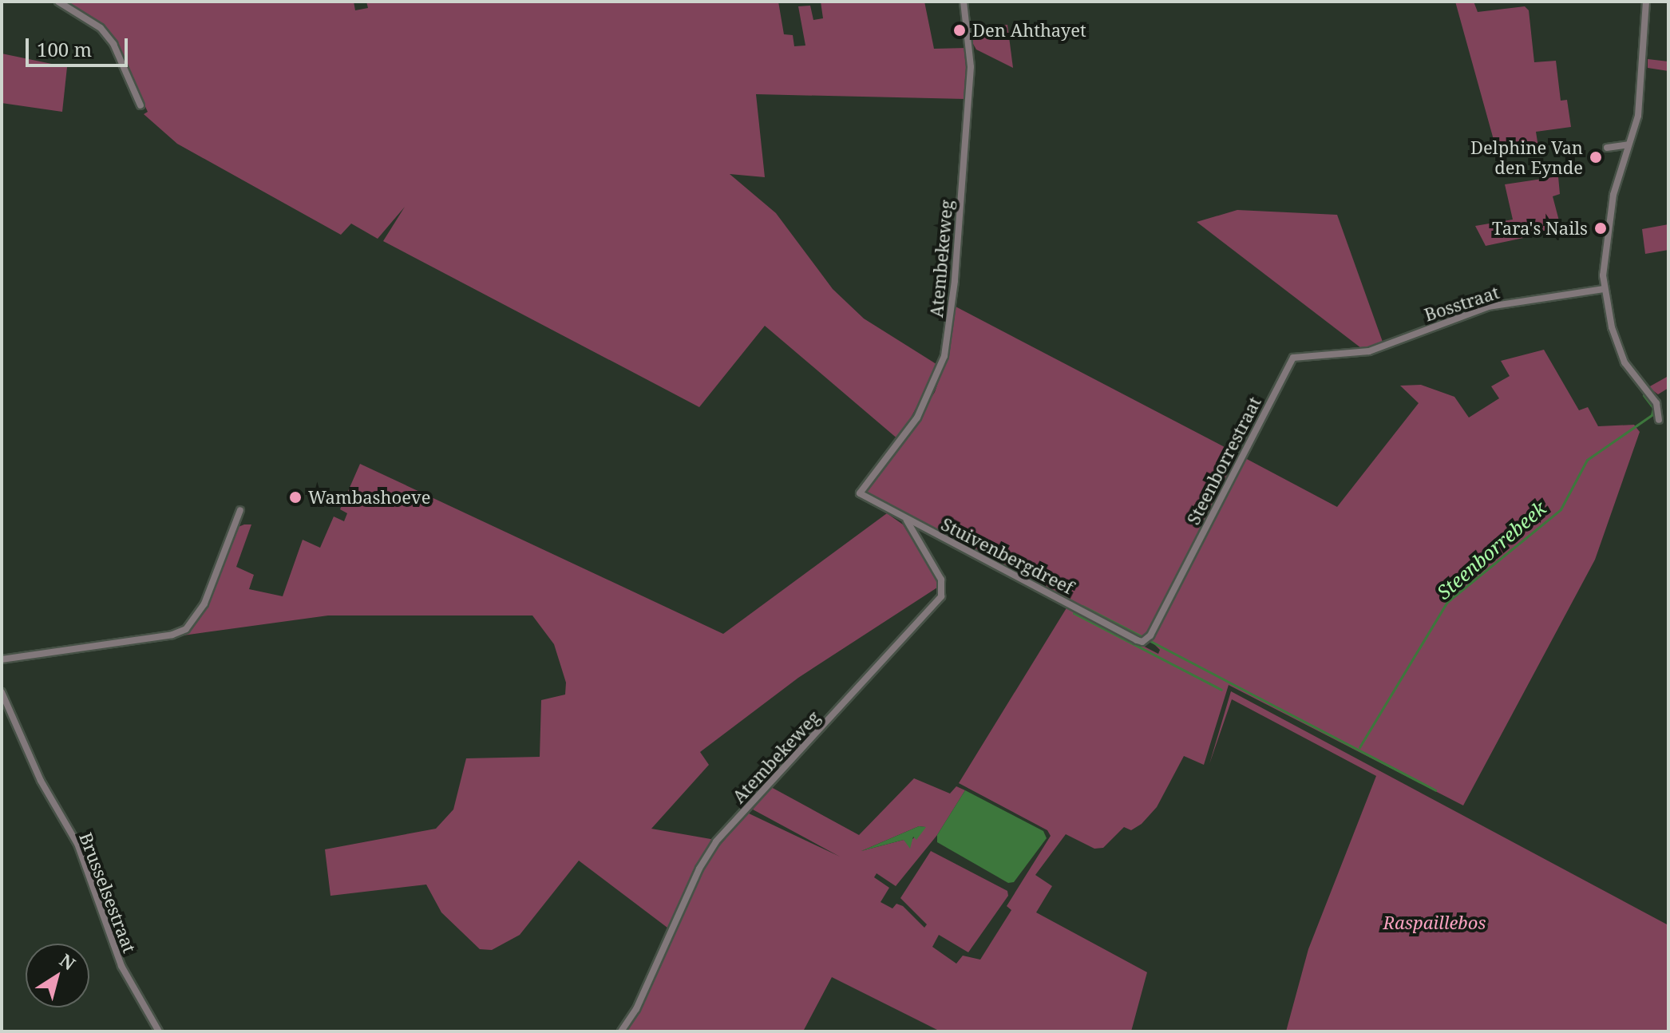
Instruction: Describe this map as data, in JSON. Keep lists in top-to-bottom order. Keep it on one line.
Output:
{"streets":{"street":["Atembekeweg","Bosstraat","Steenborrestraat","Stuivenbergdreef","Brusselsestraat"]},"crossings":[["Atembekeweg","Stuivenbergdreef"],["Bosstraat","Steenborrestraat"],["Steenborrestraat","Stuivenbergdreef"]],"water":["Steenborrebeek"],"parks":["Raspaillebos"],"places":["Den Ahthayet","Delphine Van den Eynde","Tara's Nails","Wambashoeve"],"scale_bar":"100 m","north":"top right"}
